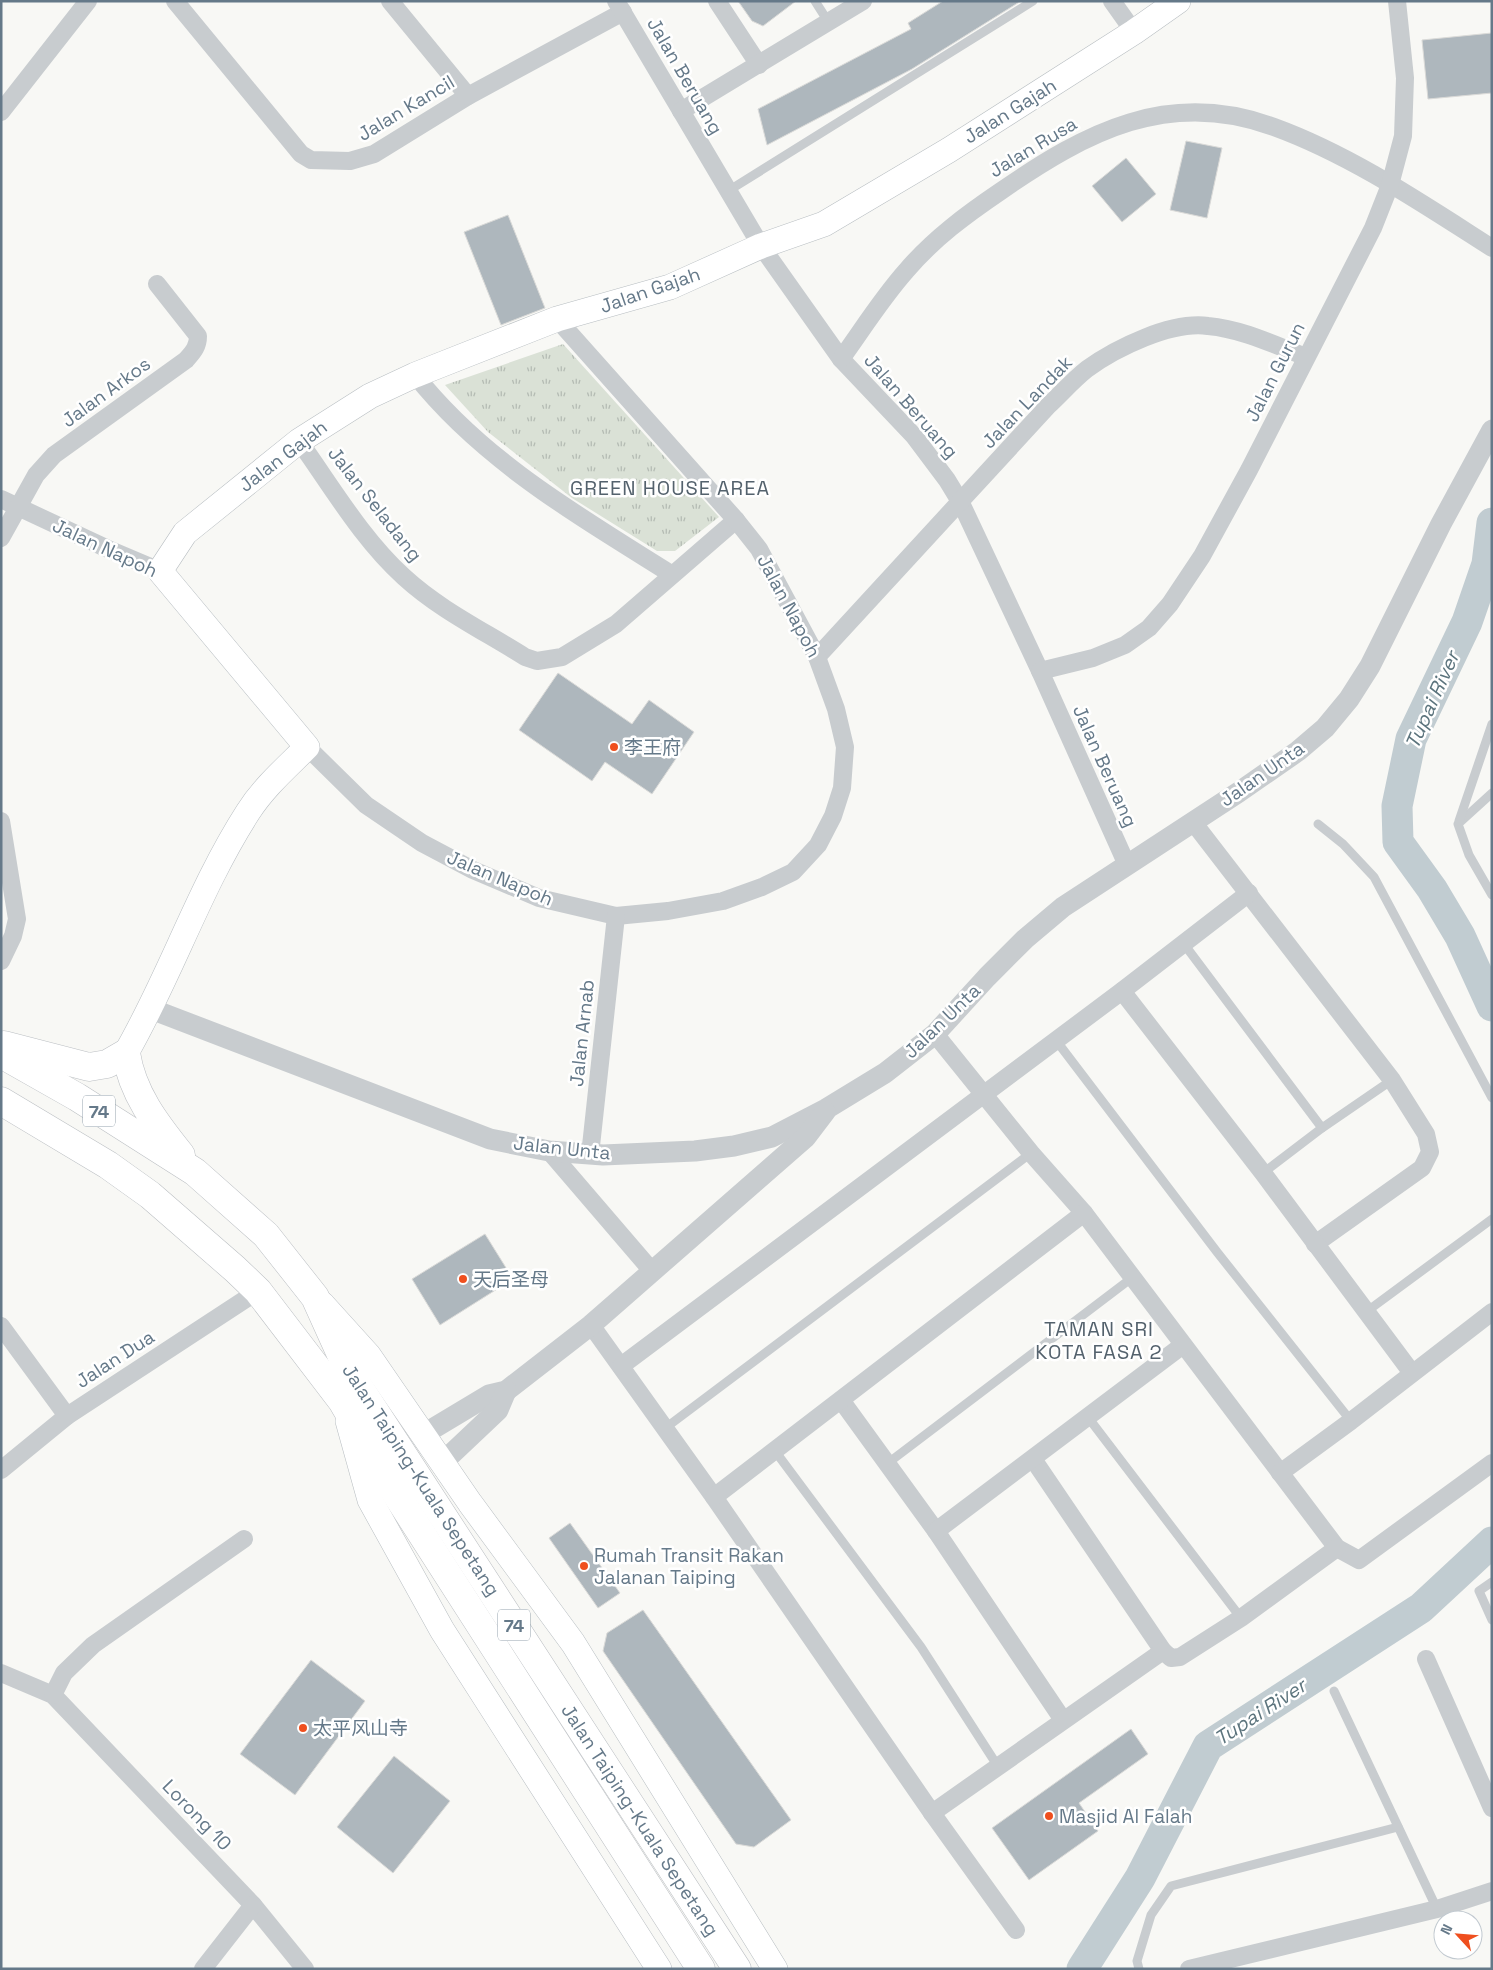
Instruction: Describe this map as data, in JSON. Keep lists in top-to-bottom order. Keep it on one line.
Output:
{"streets":{"main road":["Jalan Gajah","Jalan Napoh","74","Jalan Taiping-Kuala Sepetang"],"street":["Jalan Beruang","Jalan Kancil","Jalan Rusa","Jalan Gurun","Jalan Arkos","Jalan Landak","Jalan Seladang","Jalan Unta","Jalan Arnab","Jalan Dua","Lorong 10"]},"crossings":[["Jalan Beruang","Jalan Kancil"],["Jalan Beruang","Jalan Gajah"],["Jalan Beruang","Jalan Rusa"],["Jalan Beruang","Jalan Gurun"],["Jalan Beruang","Jalan Landak"],["Jalan Beruang","Jalan Unta"],["Jalan Gajah","Jalan Seladang"],["Jalan Gajah","Jalan Napoh"],["Jalan Rusa","Jalan Gurun"],["Jalan Gurun","Jalan Landak"],["Jalan Arkos","Jalan Napoh"],["Jalan Landak","Jalan Napoh"],["Jalan Seladang","Jalan Napoh"],["Jalan Napoh","Jalan Arnab"],["Jalan Unta","Jalan Arnab"],["Jalan Dua","Jalan Taiping-Kuala Sepetang"]],"districts":["GREEN HOUSE AREA","TAMAN SRI KOTA FASA 2"],"water":["Tupai River"],"places":["李王府","天后圣母","Rumah Transit Rakan Jalanan Taiping","太平风山寺","Masjid Al Falah"],"north":"top left"}
